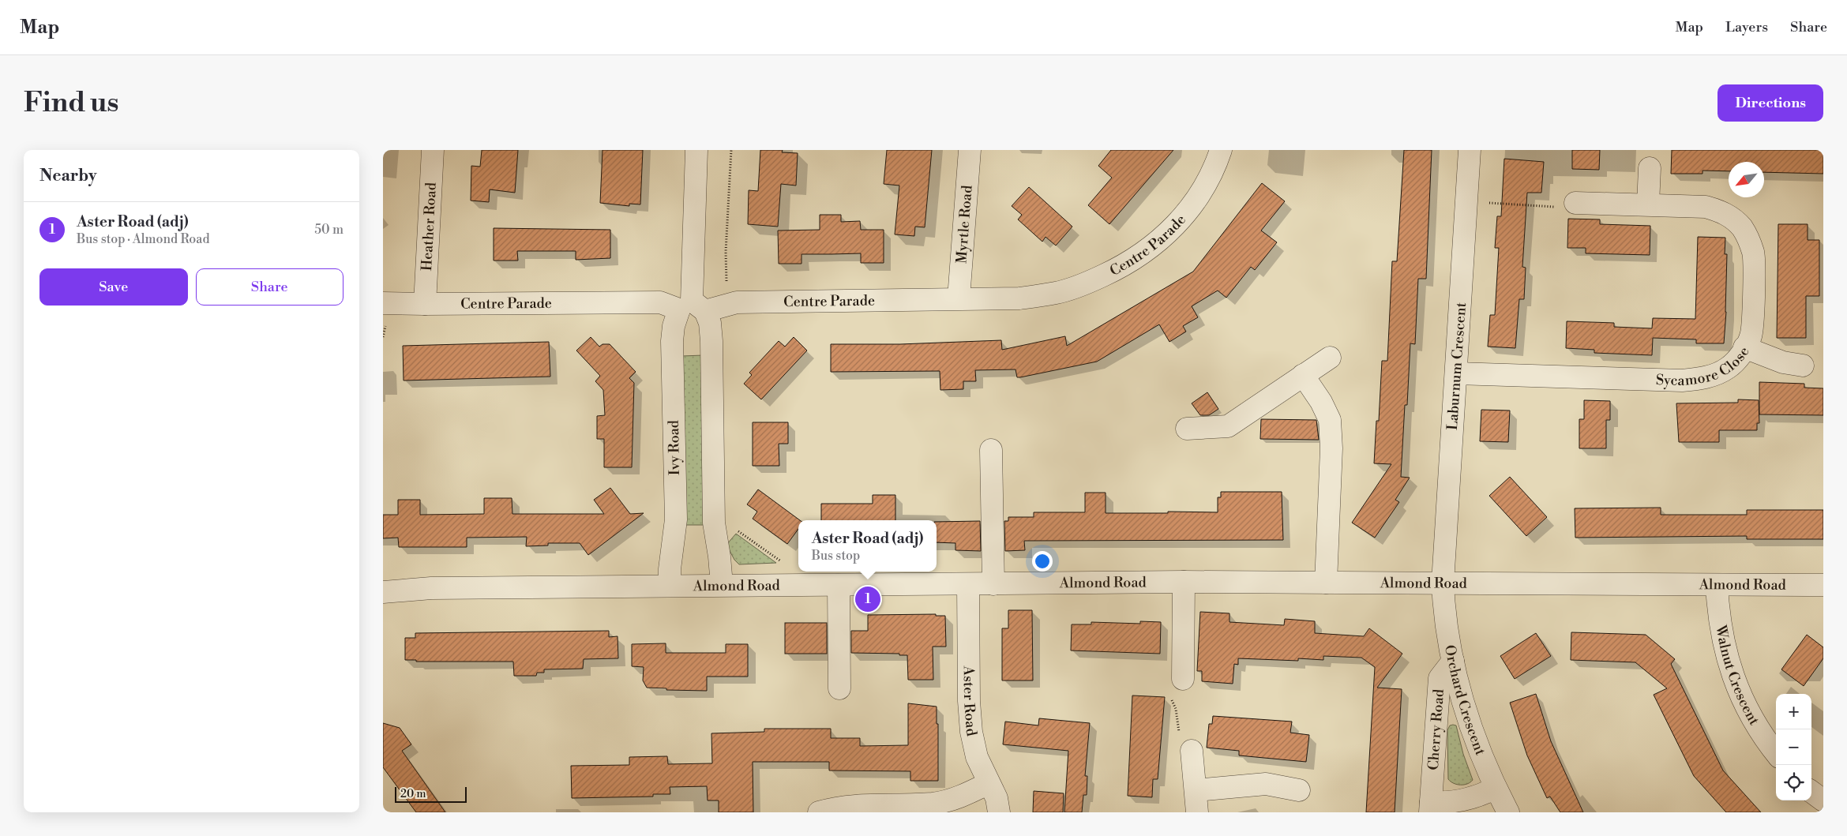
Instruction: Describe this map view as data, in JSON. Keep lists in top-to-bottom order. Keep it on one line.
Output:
{"streets":{"street":["Myrtle Road","Heather Road","Centre Parade","Sycamore Close","Laburnum Crescent","Ivy Road","Almond Road","Walnut Crescent","Orchard Crescent","Aster Road","Cherry Road"]},"crossings":[["Myrtle Road","Centre Parade"],["Heather Road","Centre Parade"],["Centre Parade","Ivy Road"],["Sycamore Close","Laburnum Crescent"],["Laburnum Crescent","Almond Road"],["Laburnum Crescent","Orchard Crescent"],["Ivy Road","Almond Road"],["Almond Road","Walnut Crescent"],["Almond Road","Orchard Crescent"],["Almond Road","Aster Road"],["Orchard Crescent","Cherry Road"]],"scale_bar":"20 m","north":"bottom left","page":{"header":"Map","nav":["Map","Layers","Share"],"buttons":["Directions",["Save","Share"]],"title":"Find us","heading":"Nearby","list":[{"mark":"1","name":"Aster Road (adj)","note":"Bus stop · Almond Road","value":"50 m"}],"popup":["Aster Road (adj)","Bus stop"],"pins":"1","map_buttons":["+","−"],"scale":"20 m"}}
